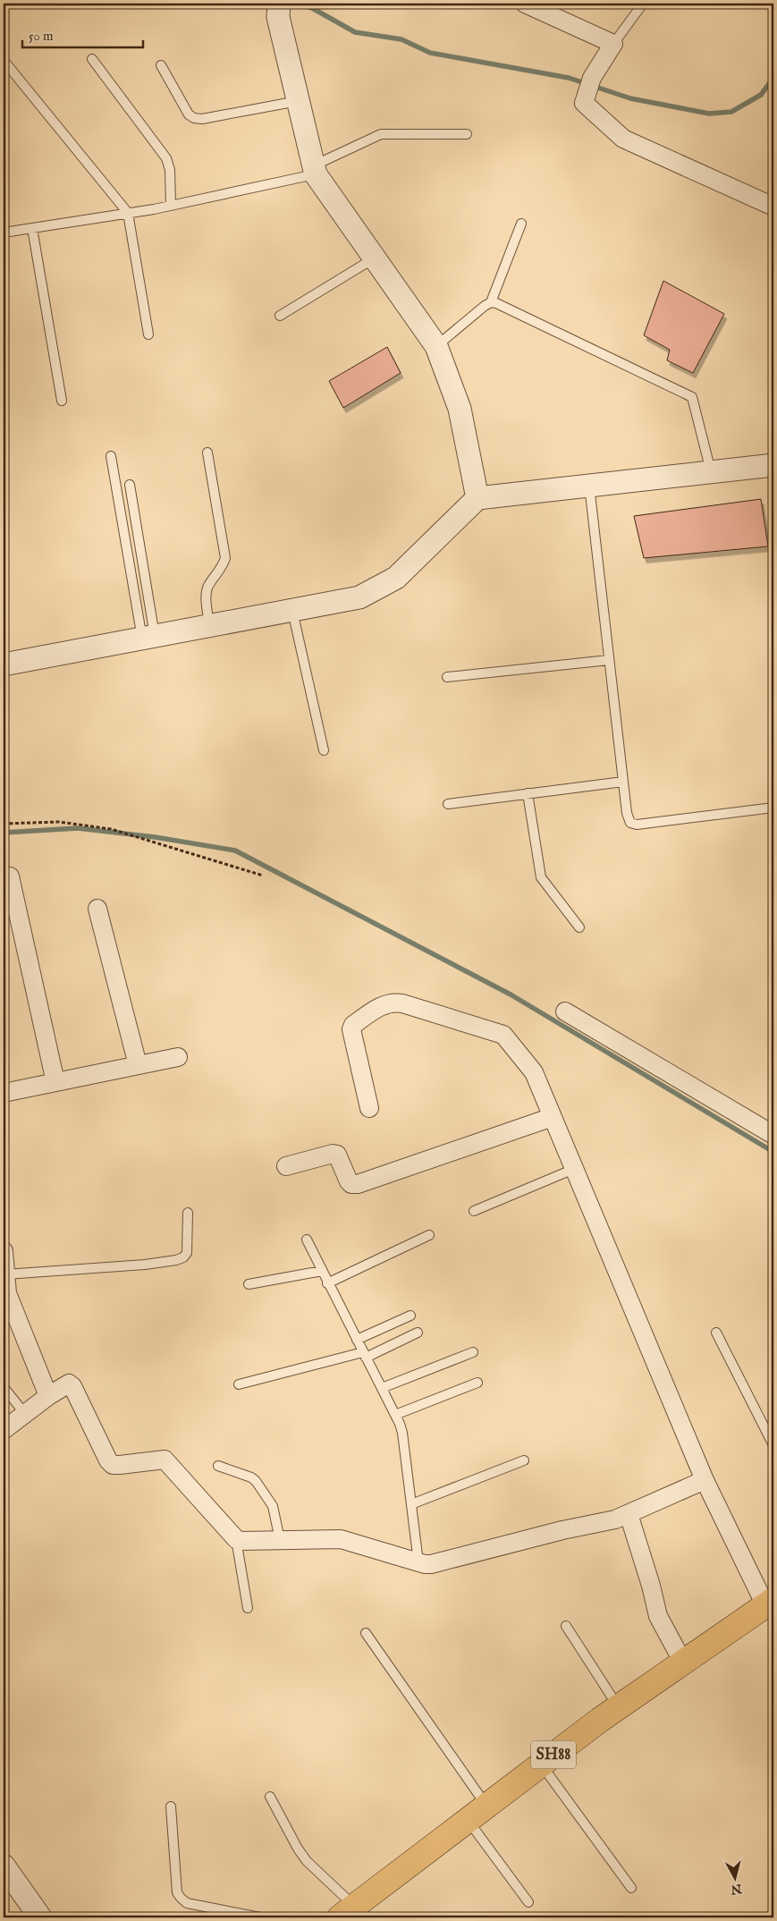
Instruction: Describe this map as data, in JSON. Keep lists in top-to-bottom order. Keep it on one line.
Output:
{"streets":{"main road":["SH88"]},"scale_bar":"50 m","north":"bottom"}
